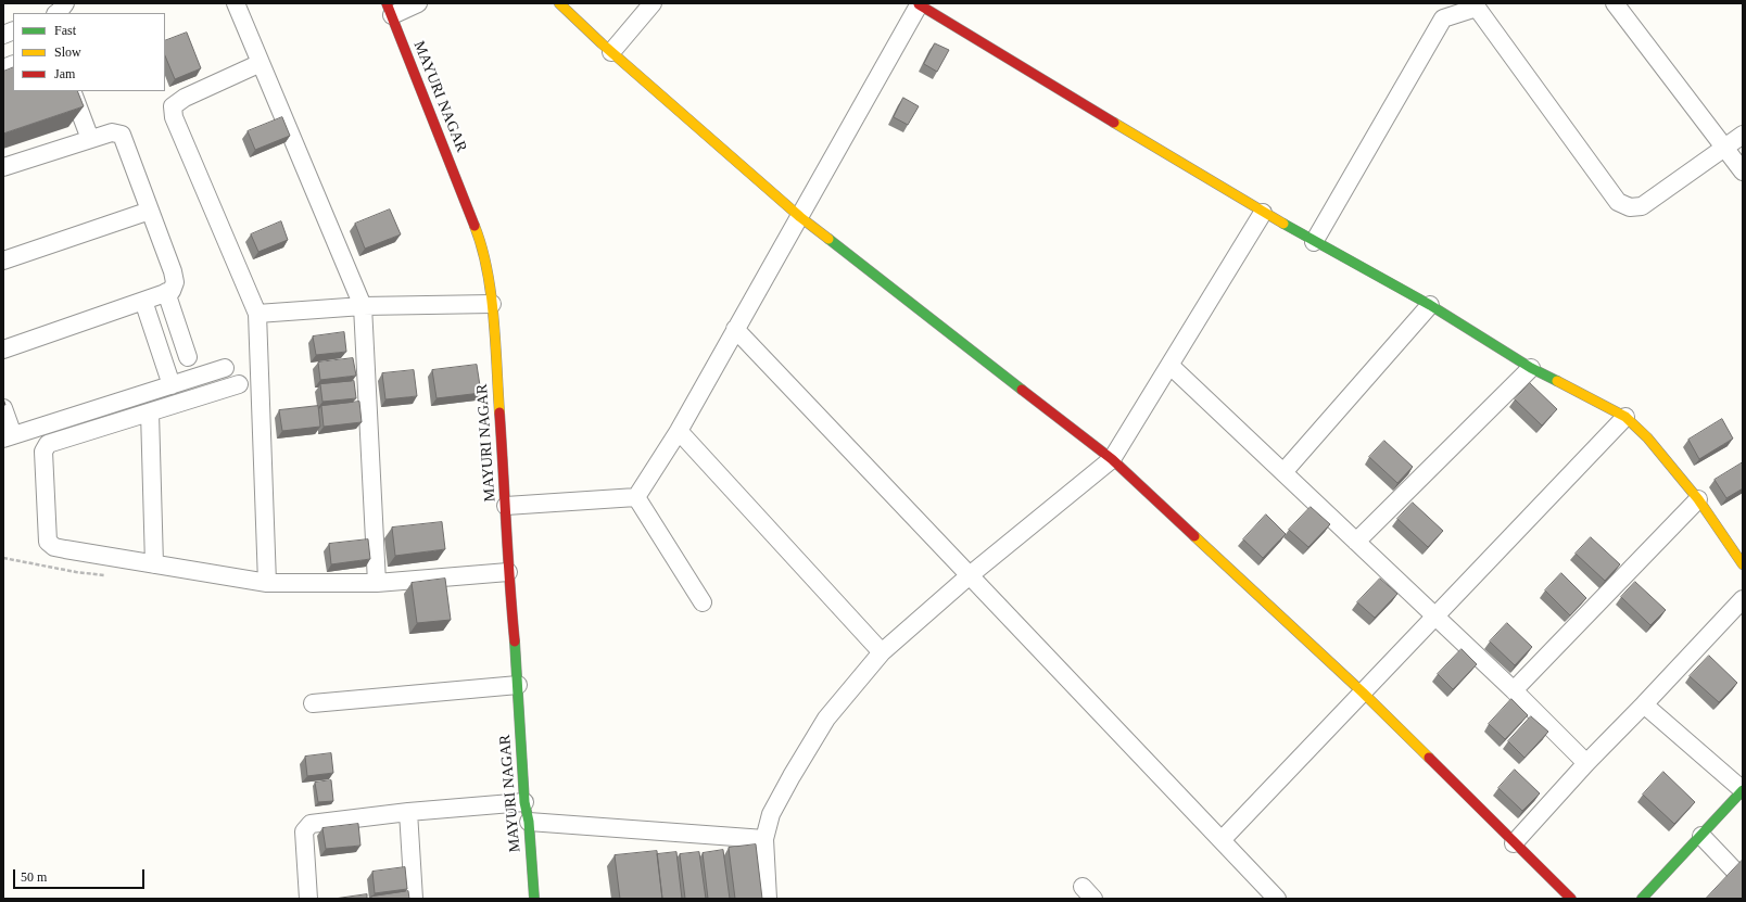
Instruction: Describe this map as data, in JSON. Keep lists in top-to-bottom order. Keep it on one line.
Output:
{"streets":{"street":["MAYURI NAGAR"]},"legend":["Fast","Slow","Jam"],"scale_bar":"50 m"}
